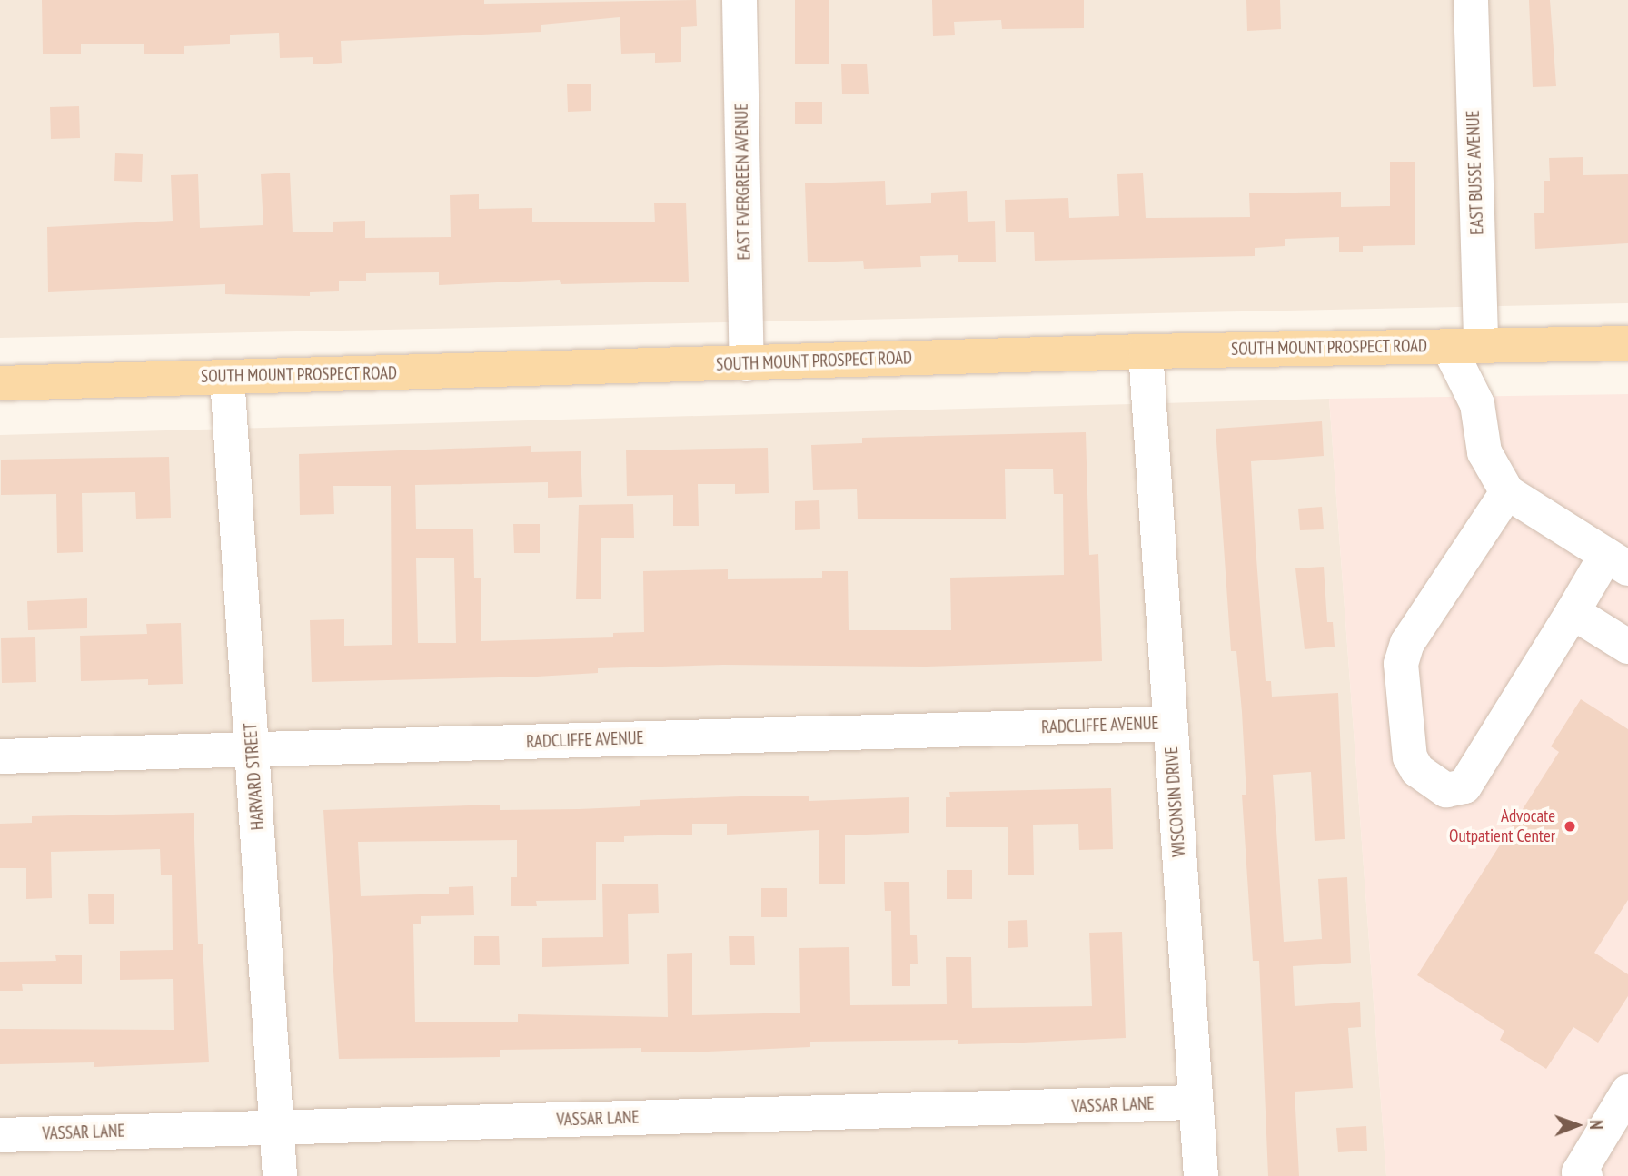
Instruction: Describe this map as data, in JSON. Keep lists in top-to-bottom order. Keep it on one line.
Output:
{"streets":{"main road":["SOUTH MOUNT PROSPECT ROAD"],"street":["EAST BUSSE AVENUE","EAST EVERGREEN AVENUE","RADCLIFFE AVENUE","HARVARD STREET","WISCONSIN DRIVE","VASSAR LANE"]},"crossings":[["EAST BUSSE AVENUE","SOUTH MOUNT PROSPECT ROAD"],["EAST EVERGREEN AVENUE","SOUTH MOUNT PROSPECT ROAD"],["SOUTH MOUNT PROSPECT ROAD","HARVARD STREET"],["SOUTH MOUNT PROSPECT ROAD","WISCONSIN DRIVE"],["RADCLIFFE AVENUE","HARVARD STREET"],["RADCLIFFE AVENUE","WISCONSIN DRIVE"],["HARVARD STREET","VASSAR LANE"],["WISCONSIN DRIVE","VASSAR LANE"]],"places":["Advocate Outpatient Center"],"north":"right"}
